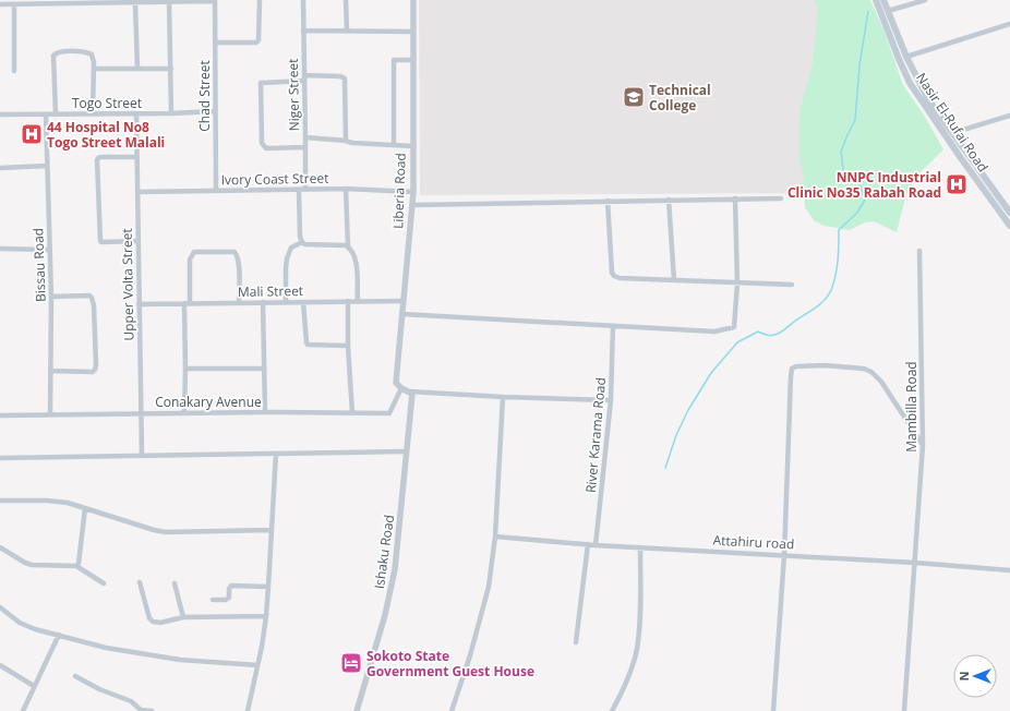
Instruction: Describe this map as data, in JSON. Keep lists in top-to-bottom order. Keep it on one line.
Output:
{"streets":{"main road":["Nasir El-Rufai Road"],"street":["Niger Street","Chad Street","Togo Street","Ivory Coast Street","Liberia Road","Bissau Road","Upper Volta Street","Mali Street","Conakary Avenue","Mambilla Road","River Karama Road","Attahiru road","Ishaku Road"]},"crossings":[["Niger Street","Ivory Coast Street"],["Chad Street","Togo Street"],["Chad Street","Ivory Coast Street"],["Togo Street","Bissau Road"],["Togo Street","Upper Volta Street"],["Ivory Coast Street","Liberia Road"],["Ivory Coast Street","Upper Volta Street"],["Liberia Road","Mali Street"],["Liberia Road","Conakary Avenue"],["Bissau Road","Conakary Avenue"],["Upper Volta Street","Mali Street"],["Upper Volta Street","Conakary Avenue"],["Mambilla Road","Attahiru road"],["River Karama Road","Attahiru road"]],"places":{"school or university":["Technical College"],"hospital":["44 Hospital No8 Togo Street Malali","NNPC Industrial Clinic No35 Rabah Road"],"hotel":["Sokoto State Government Guest House"]},"north":"left"}
